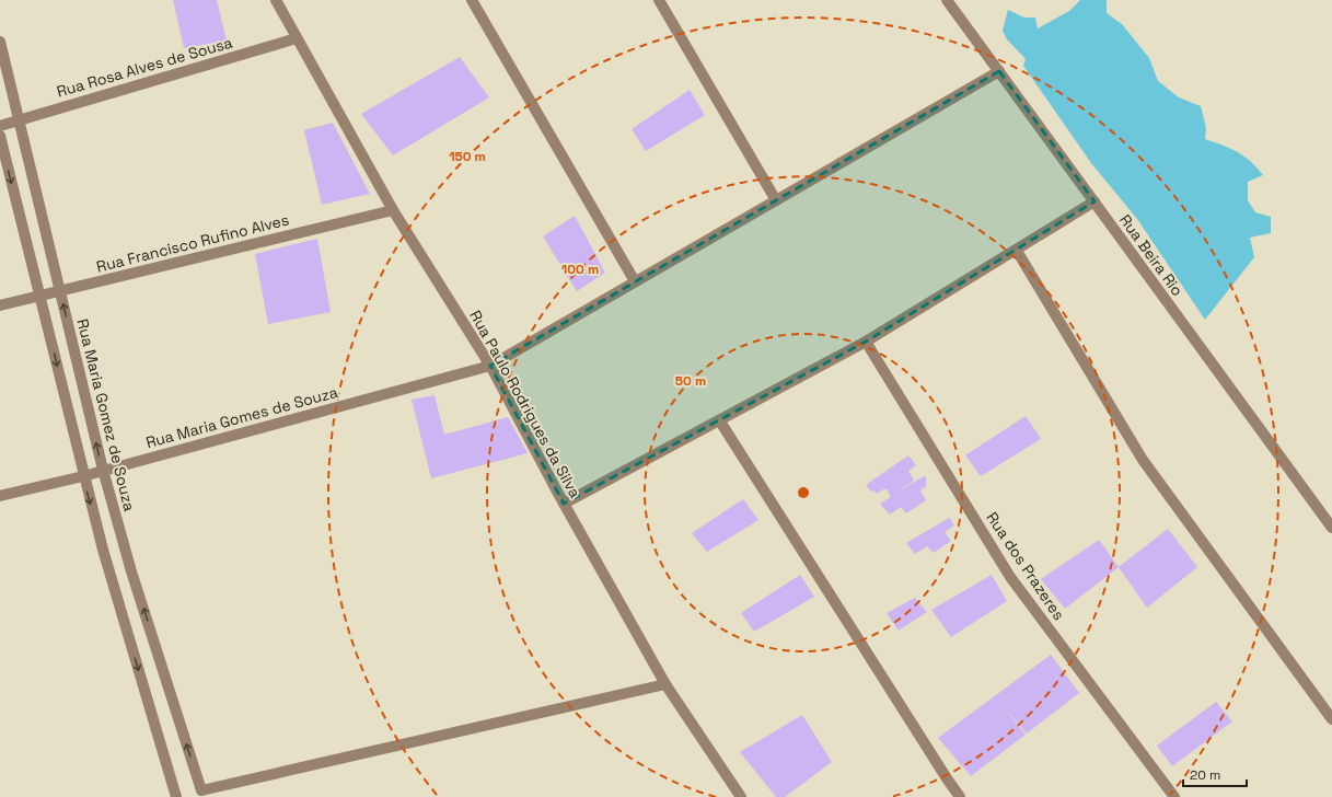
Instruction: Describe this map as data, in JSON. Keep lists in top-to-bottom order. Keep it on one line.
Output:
{"streets":{"street":["Rua Rosa Alves de Sousa","Rua Francisco Rufino Alves","Rua Beira Rio","Rua Paulo Rodrigues da Silva","Rua Maria Gomez de Souza","Rua Maria Gomes de Souza","Rua dos Prazeres"]},"crossings":[["Rua Rosa Alves de Sousa","Rua Paulo Rodrigues da Silva"],["Rua Rosa Alves de Sousa","Rua Maria Gomez de Souza"],["Rua Francisco Rufino Alves","Rua Paulo Rodrigues da Silva"],["Rua Francisco Rufino Alves","Rua Maria Gomez de Souza"],["Rua Beira Rio","Rua Maria Gomes de Souza"],["Rua Paulo Rodrigues da Silva","Rua Maria Gomes de Souza"],["Rua Maria Gomez de Souza","Rua Maria Gomes de Souza"]],"scale_bar":"20 m","rings":["150 m","100 m","50 m"]}
